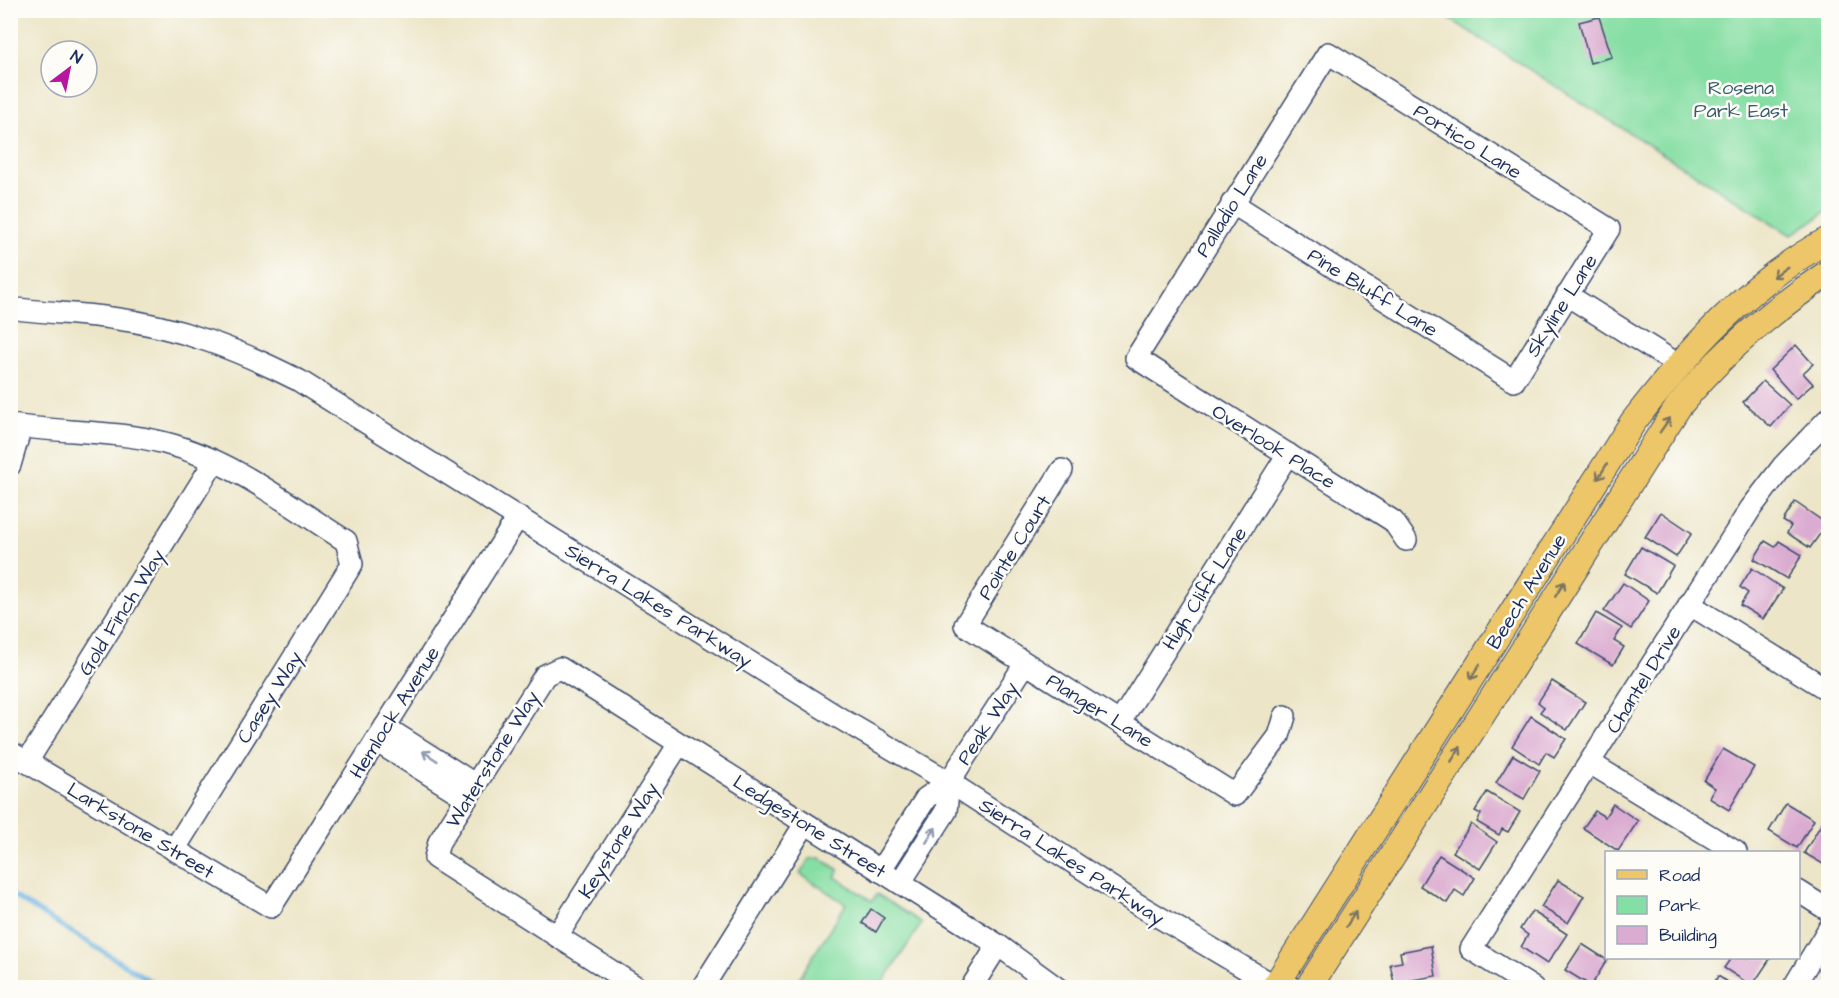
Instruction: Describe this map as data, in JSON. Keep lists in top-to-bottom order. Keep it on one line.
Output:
{"streets":{"main road":["Beech Avenue"],"street":["Portico Lane","Palladio Lane","Pine Bluff Lane","Skyline Lane","Overlook Place","Pointe Court","High Cliff Lane","Sierra Lakes Parkway","Gold Finch Way","Chantel Drive","Casey Way","Planger Lane","Hemlock Avenue","Peak Way","Waterstone Way","Ledgestone Street","Larkstone Street","Keystone Way"]},"crossings":[["Portico Lane","Palladio Lane"],["Portico Lane","Skyline Lane"],["Palladio Lane","Pine Bluff Lane"],["Palladio Lane","Overlook Place"],["Pine Bluff Lane","Skyline Lane"],["Overlook Place","High Cliff Lane"],["Pointe Court","Planger Lane"],["High Cliff Lane","Planger Lane"],["Beech Avenue","Sierra Lakes Parkway"],["Sierra Lakes Parkway","Hemlock Avenue"],["Sierra Lakes Parkway","Peak Way"],["Gold Finch Way","Casey Way"],["Gold Finch Way","Larkstone Street"],["Casey Way","Larkstone Street"],["Planger Lane","Peak Way"],["Hemlock Avenue","Larkstone Street"],["Peak Way","Ledgestone Street"],["Waterstone Way","Ledgestone Street"],["Waterstone Way","Keystone Way"],["Ledgestone Street","Keystone Way"]],"parks":["Rosena Park East"],"legend":["Road","Park","Building"],"north":"top right"}
